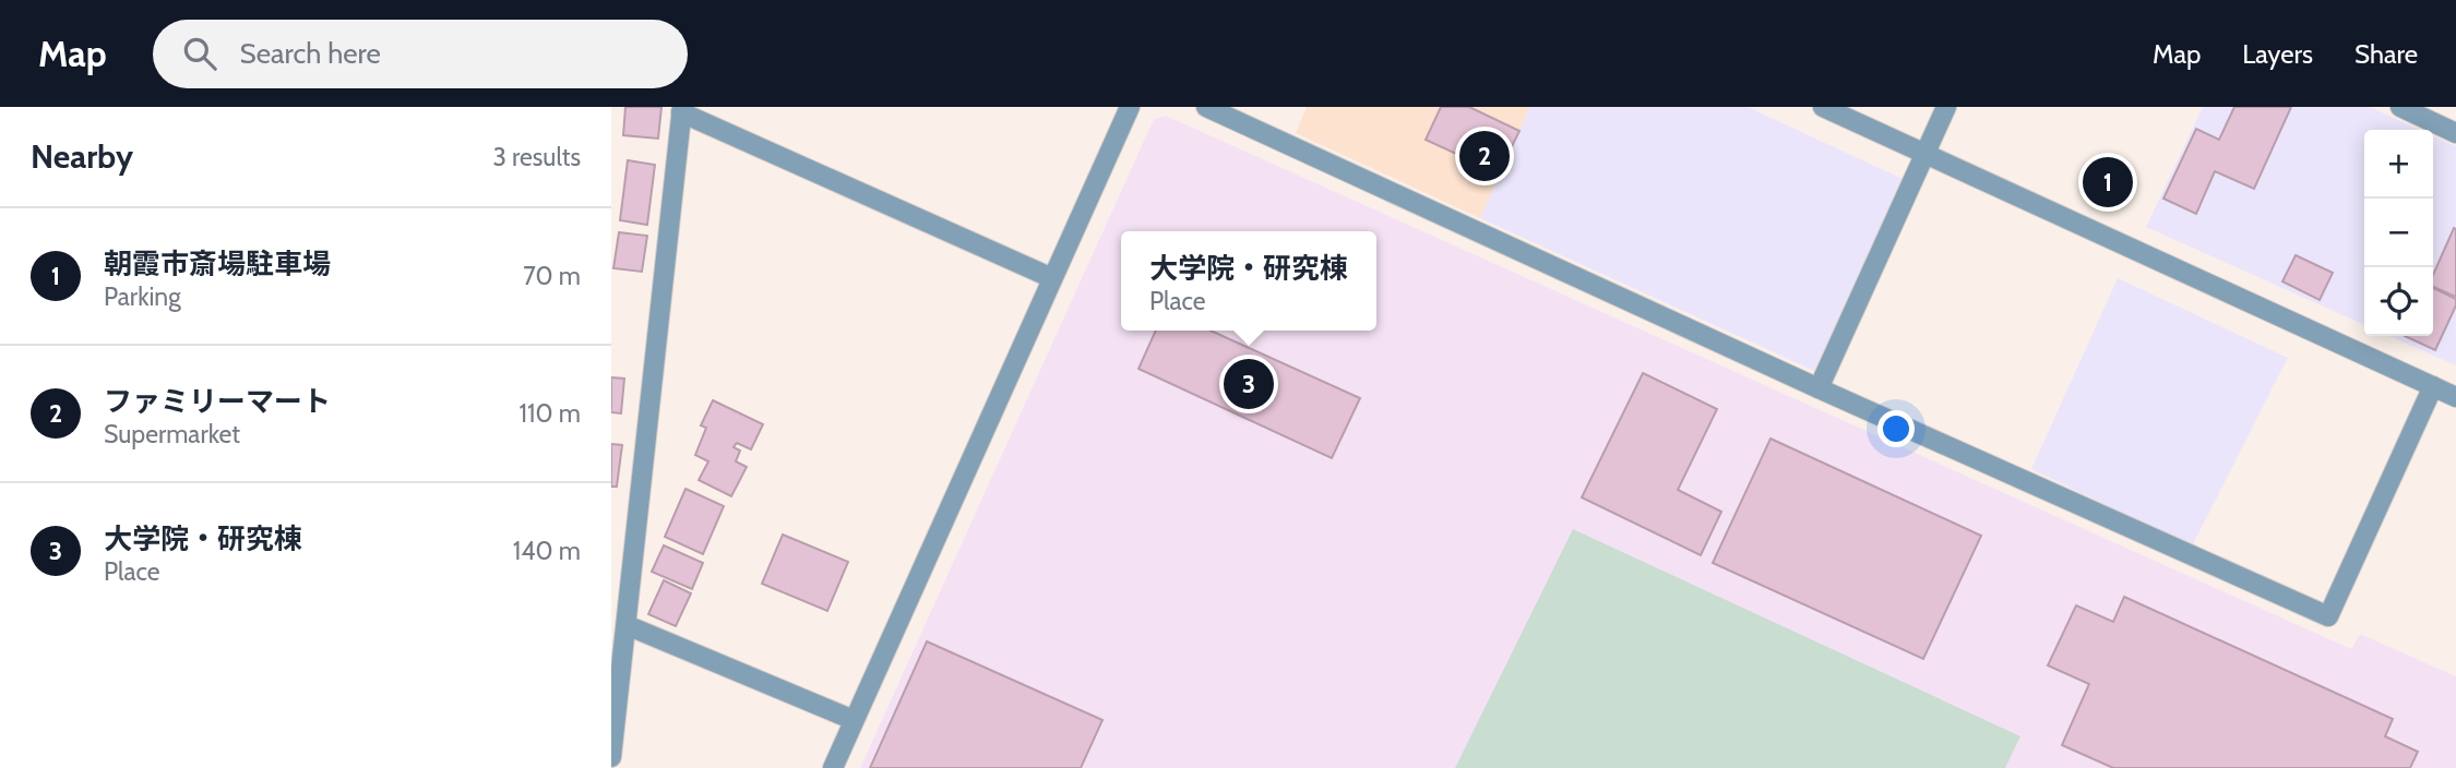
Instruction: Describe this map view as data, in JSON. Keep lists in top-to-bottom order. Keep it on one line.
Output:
{"page":{"header":"Map","search":"Search here","nav":["Map","Layers","Share"],"heading":["Nearby","3 results"],"pins":["2","1","3"],"map_buttons":["+","−"],"list":[{"mark":"1","name":"朝霞市斎場駐車場","note":"Parking","value":"70 m"},{"mark":"2","name":"ファミリーマート","note":"Supermarket","value":"110 m"},{"mark":"3","name":"大学院・研究棟","note":"Place","value":"140 m"}],"popup":["大学院・研究棟","Place"]}}
